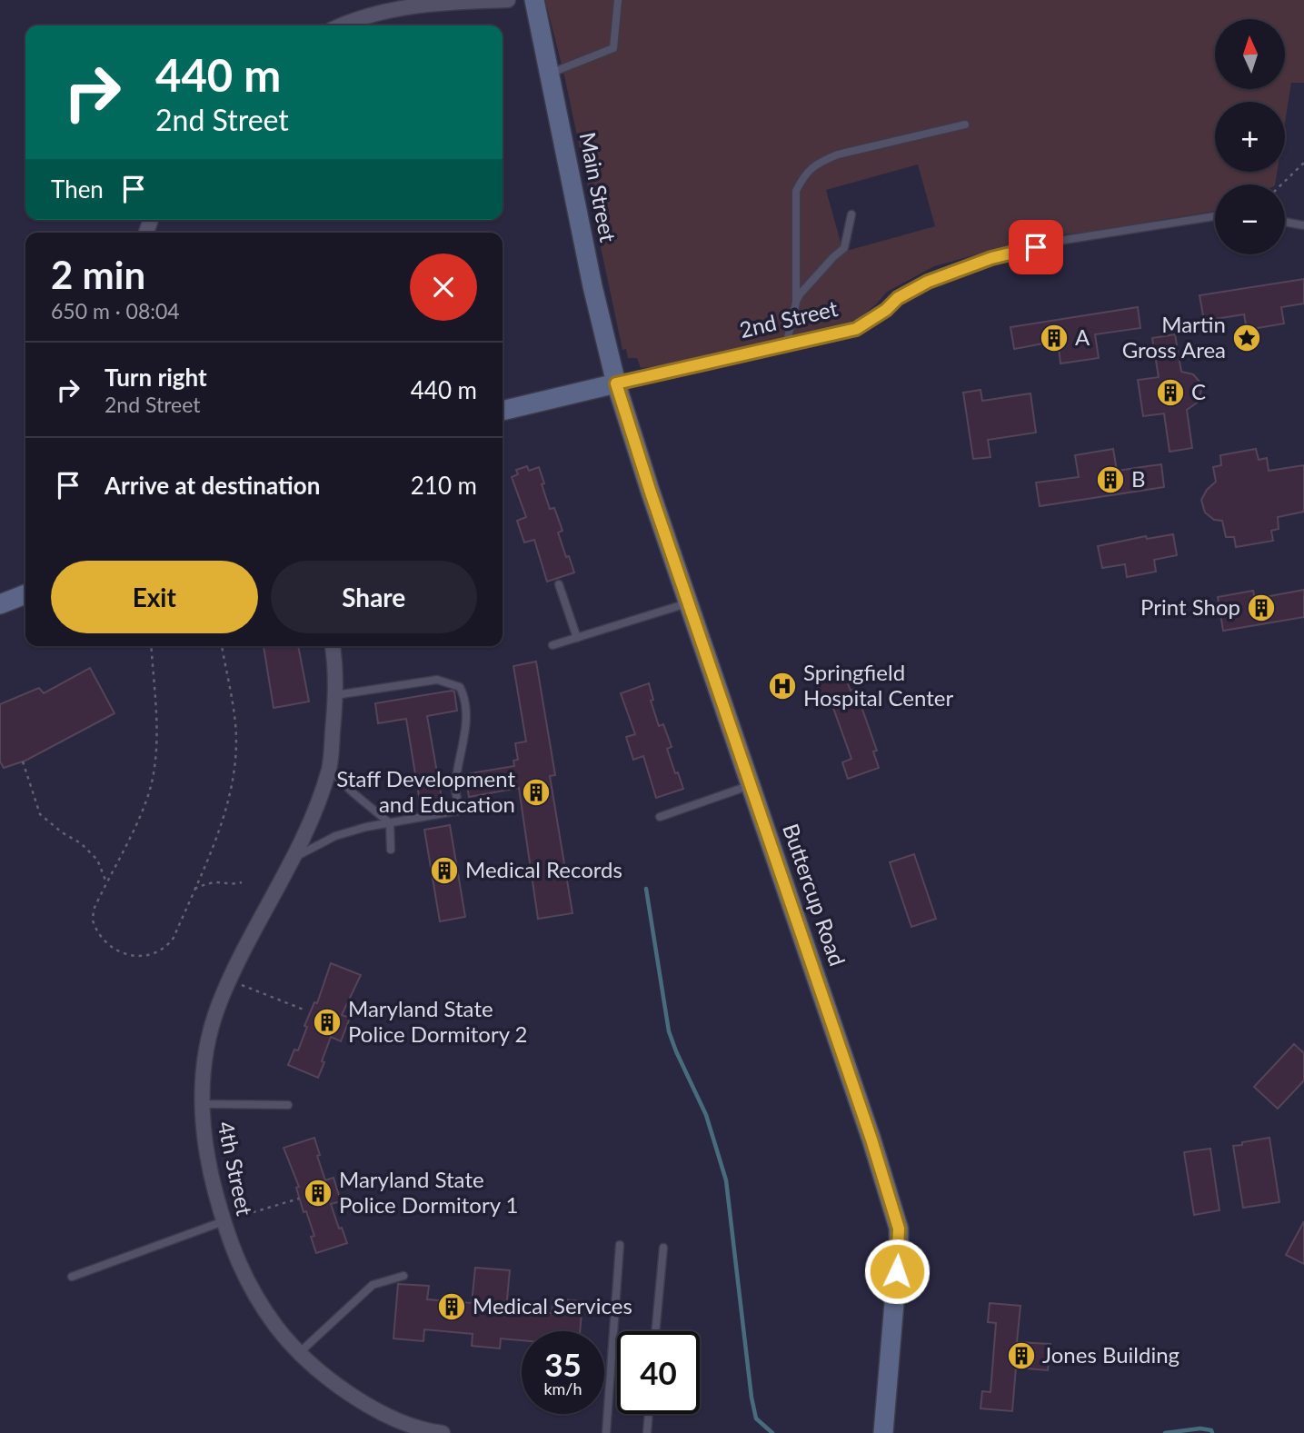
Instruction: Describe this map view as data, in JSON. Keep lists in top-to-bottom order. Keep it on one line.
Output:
{"streets":{"street":["Main Street","2nd Street","Buttercup Road","4th Street"]},"crossings":[["Main Street","2nd Street"],["Main Street","Buttercup Road"],["2nd Street","Buttercup Road"]],"places":{"building":["A","C","B","Print Shop","Staff Development and Education","Medical Records","Maryland State Police Dormitory 2","Maryland State Police Dormitory 1","Medical Services","Jones Building"],"place":["Martin Gross Area"],"hospital":["Springfield Hospital Center"]},"north":"top","page":{"map_buttons":["+","−"],"turn":["440 m","2nd Street"],"then":"Then","heading":["2 min","650 m · 08:04"],"list":[{"name":"Turn right","note":"2nd Street","value":"440 m"},{"name":"Arrive at destination","value":"210 m"}],"buttons":["Exit","Share"],"speed":"35 km/h","limit":"40"}}
